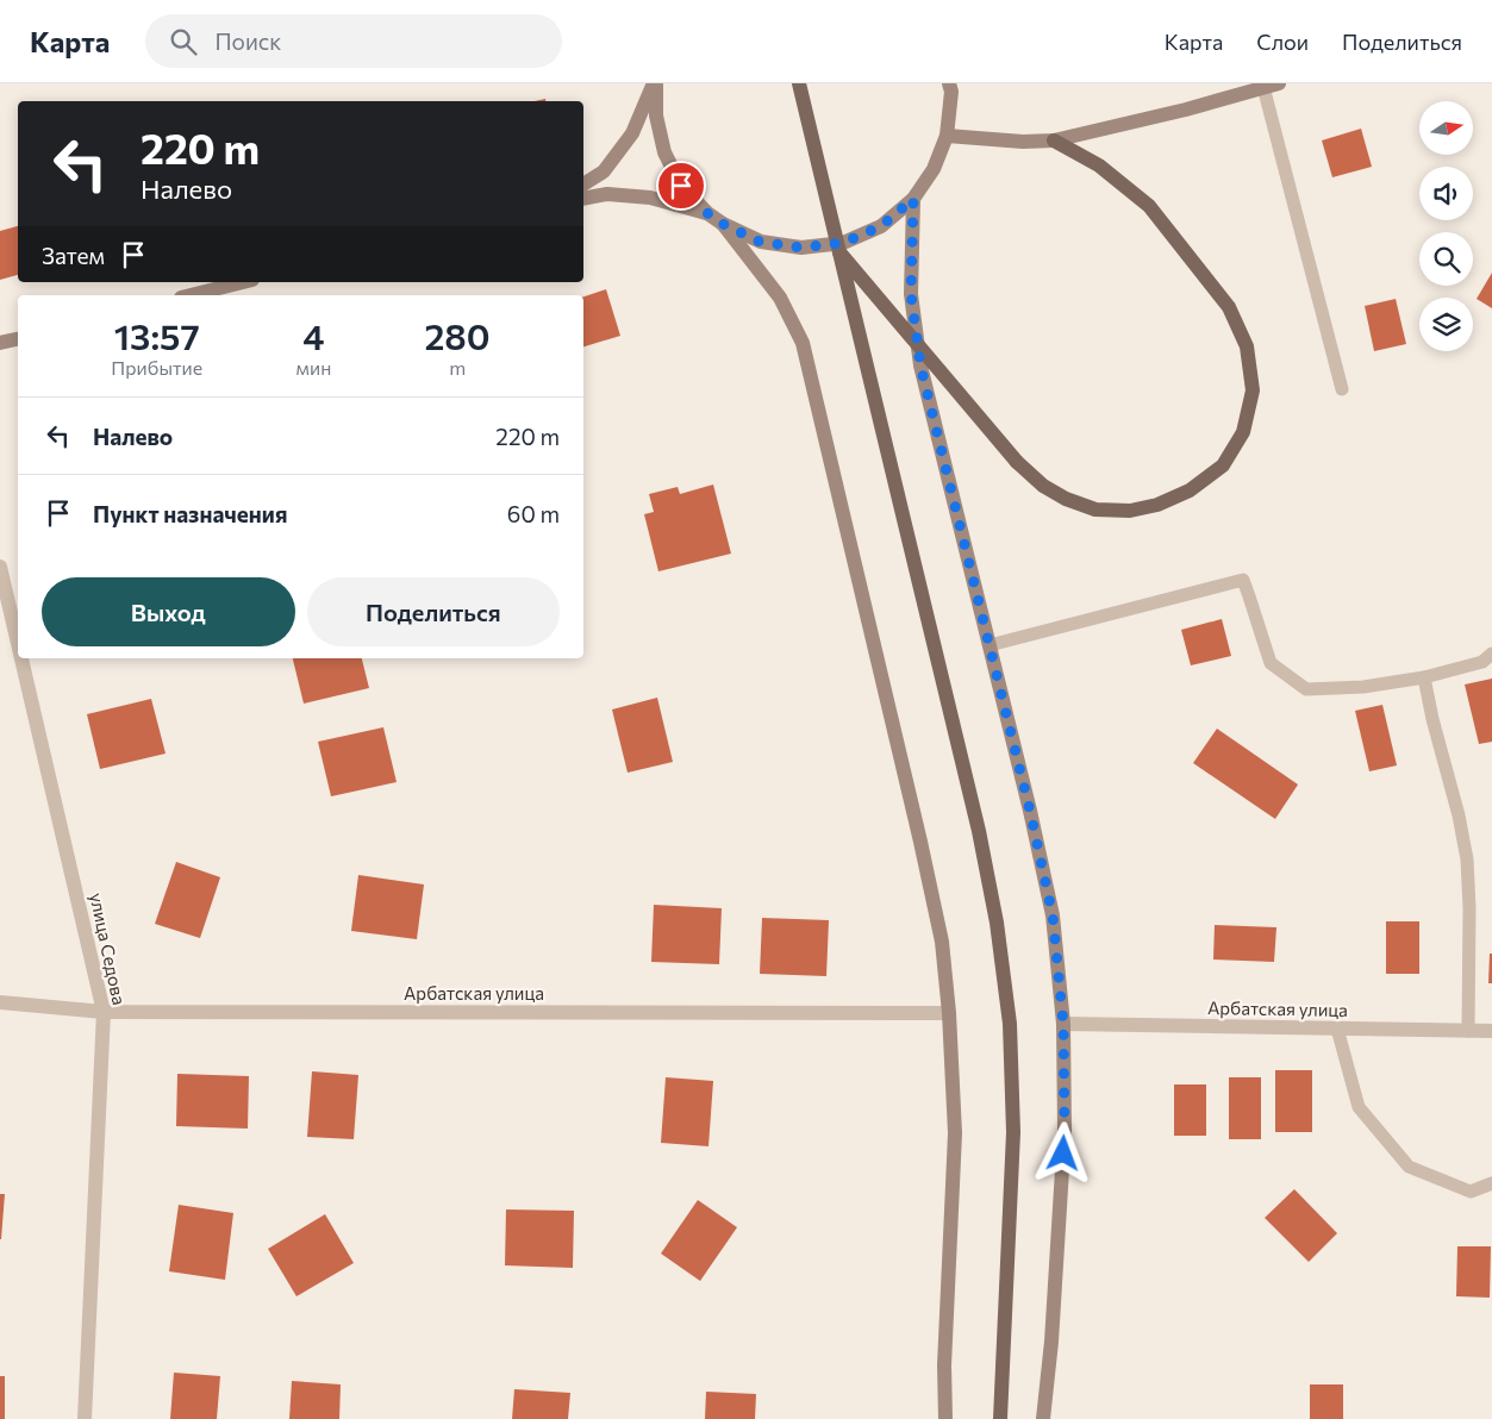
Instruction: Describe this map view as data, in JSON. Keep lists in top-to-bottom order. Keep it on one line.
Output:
{"streets":{"street":["улица Седова","Арбатская улица"]},"crossings":[["улица Седова","Арбатская улица"]],"north":"right","page":{"header":"Карта","search":"Поиск","nav":["Карта","Слои","Поделиться"],"turn":["220 m","Налево"],"then":"Затем","eta":["13:57","Прибытие","4","мин","280","m"],"list":[{"name":"Налево","value":"220 m"},{"name":"Пункт назначения","value":"60 m"}],"buttons":["Выход","Поделиться"]}}
